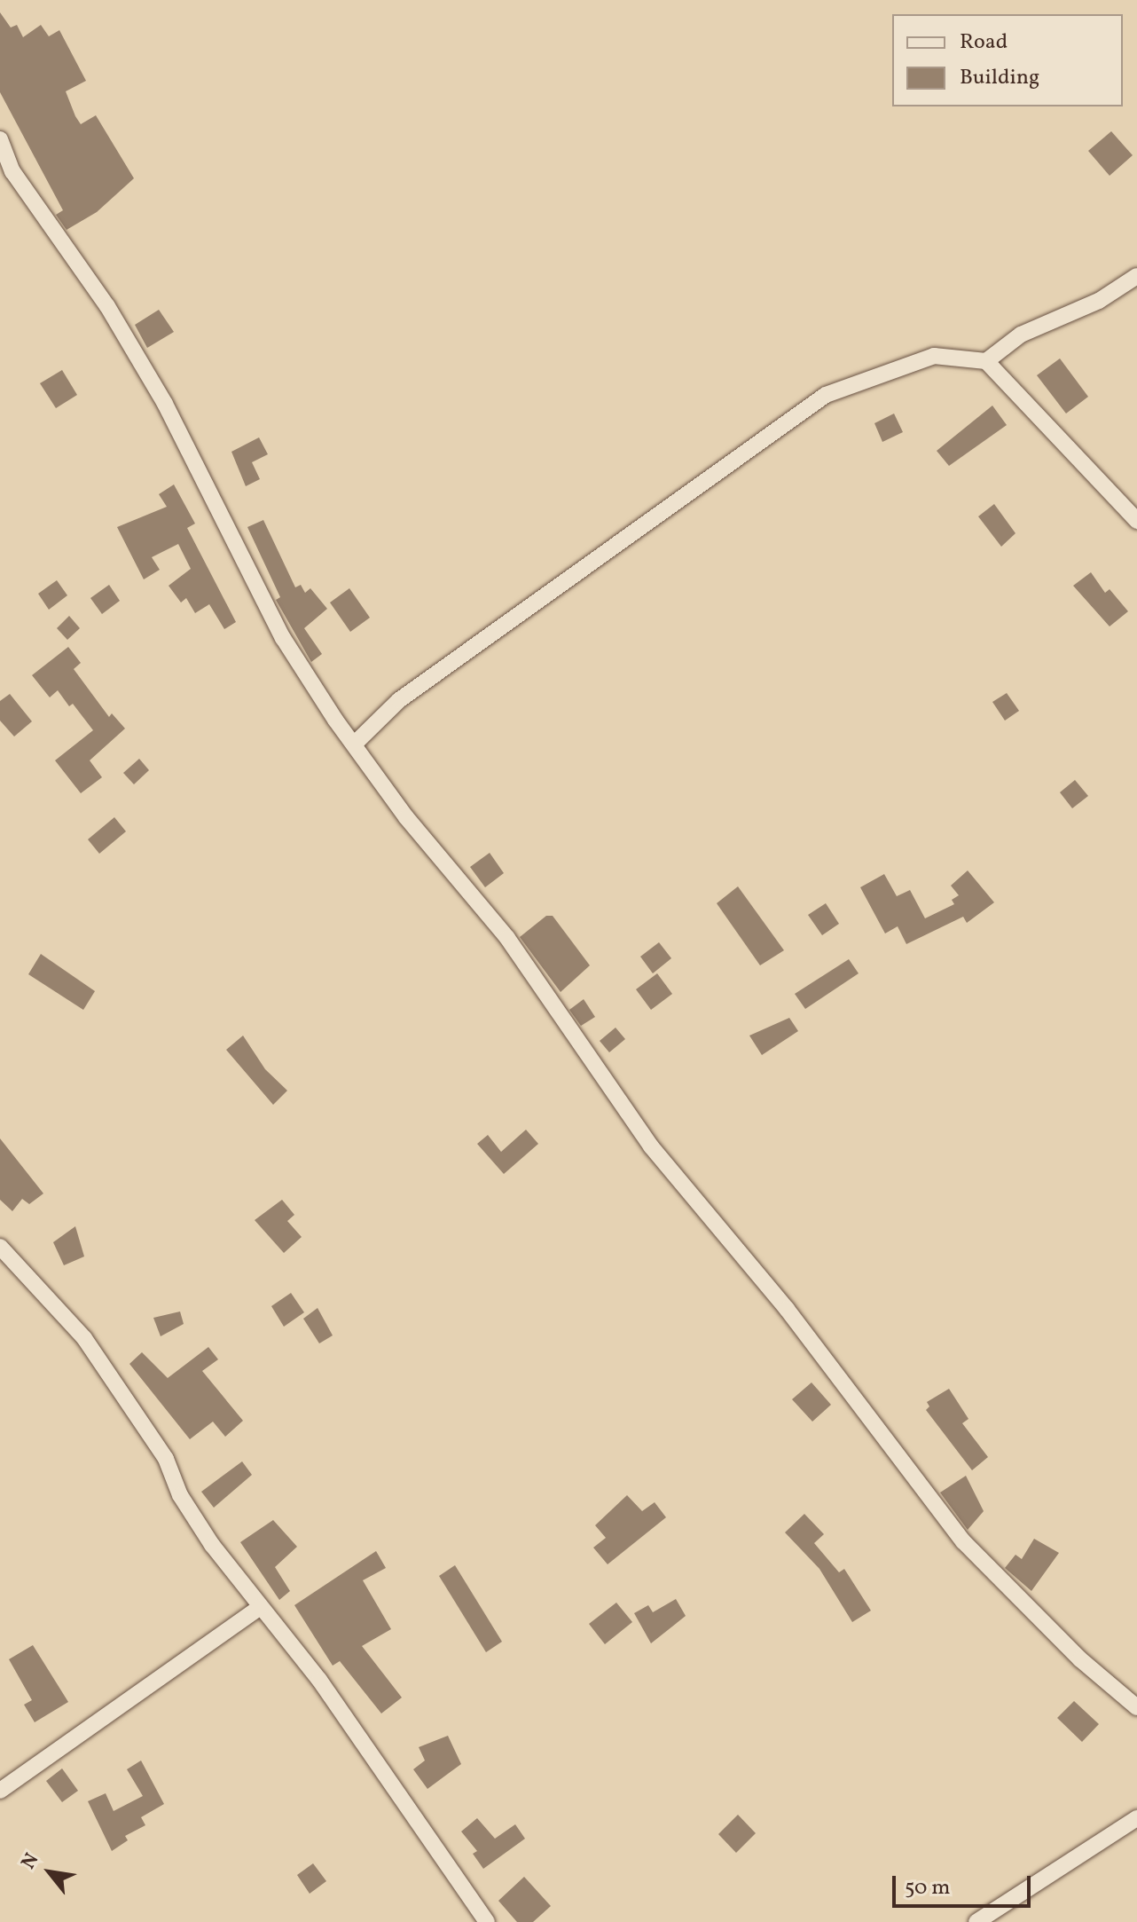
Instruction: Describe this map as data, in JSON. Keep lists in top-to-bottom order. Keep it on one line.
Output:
{"legend":["Road","Building"],"scale_bar":"50 m","north":"top left"}
